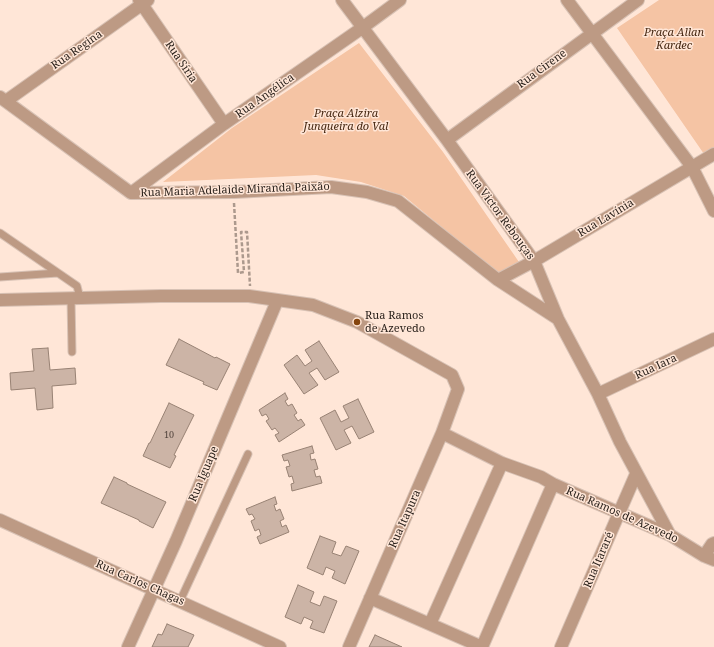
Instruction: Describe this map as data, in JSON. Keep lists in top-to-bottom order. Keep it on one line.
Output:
{"streets":{"street":["Rua Regina","Rua Síria","Rua Cirene","Rua Angélica","Rua Maria Adelaide Miranda Paixão","Rua Victor Rebouças","Rua Lavínia","Rua Iara","Rua Iguape","Rua Ramos de Azevedo","Rua Itapura","Rua Itararé","Rua Carlos Chagas"]},"crossings":[["Rua Regina","Rua Síria"],["Rua Regina","Rua Maria Adelaide Miranda Paixão"],["Rua Síria","Rua Angélica"],["Rua Cirene","Rua Victor Rebouças"],["Rua Angélica","Rua Maria Adelaide Miranda Paixão"],["Rua Angélica","Rua Victor Rebouças"],["Rua Maria Adelaide Miranda Paixão","Rua Victor Rebouças"],["Rua Maria Adelaide Miranda Paixão","Rua Lavínia"],["Rua Victor Rebouças","Rua Lavínia"],["Rua Victor Rebouças","Rua Iara"],["Rua Victor Rebouças","Rua Ramos de Azevedo"],["Rua Victor Rebouças","Rua Itararé"],["Rua Iguape","Rua Itapura"],["Rua Iguape","Rua Carlos Chagas"],["Rua Ramos de Azevedo","Rua Itapura"],["Rua Ramos de Azevedo","Rua Itararé"]],"parks":["Praça Allan Kardec","Praça Alzira Junqueira do Val"],"places":["Rua Ramos de Azevedo"],"house_numbers":["10"]}
